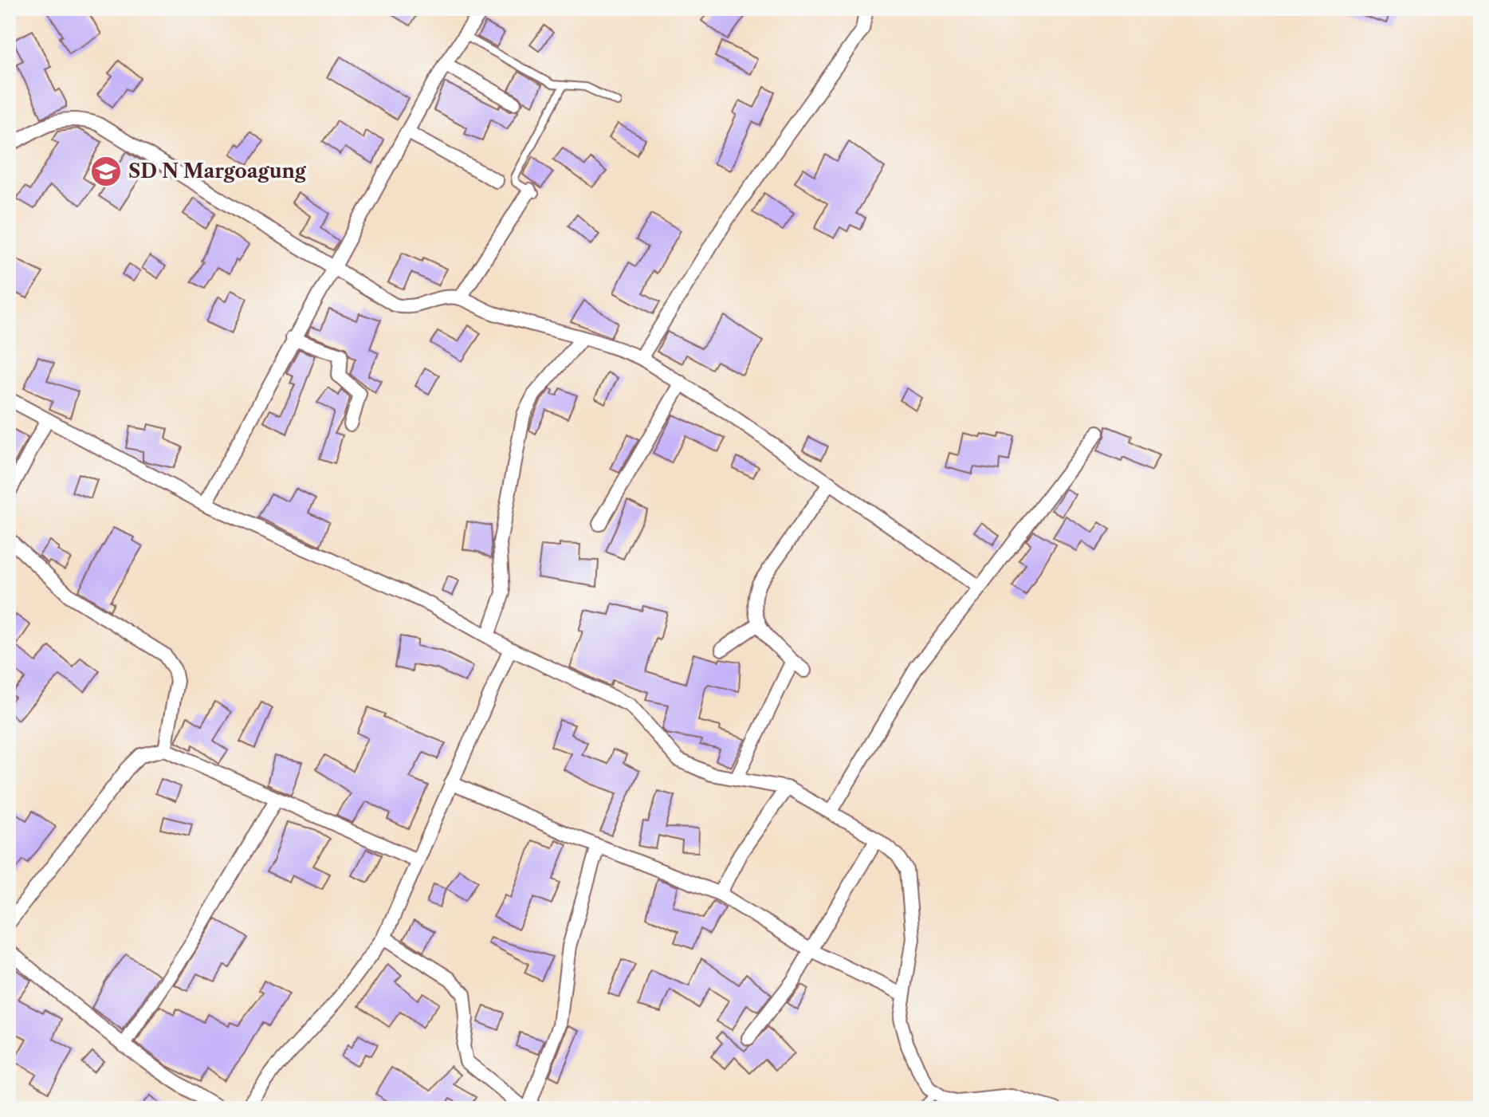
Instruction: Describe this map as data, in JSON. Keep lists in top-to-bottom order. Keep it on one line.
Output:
{"places":{"school or university":["SD N Margoagung"]}}
